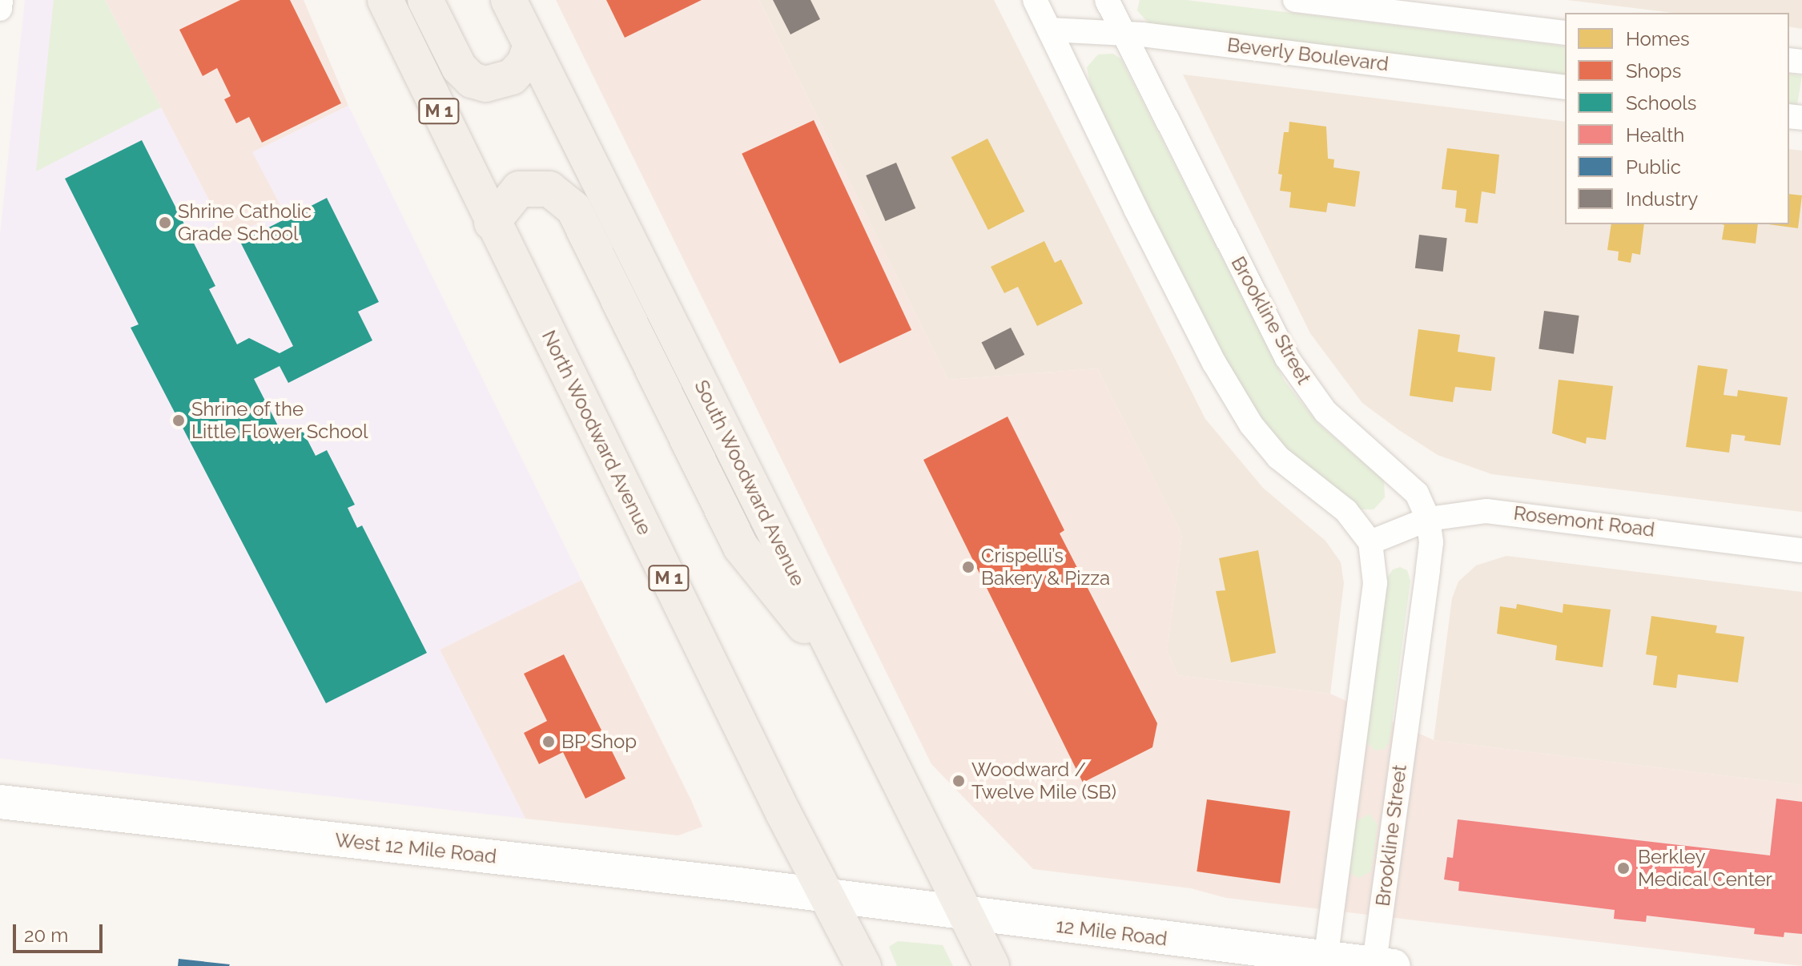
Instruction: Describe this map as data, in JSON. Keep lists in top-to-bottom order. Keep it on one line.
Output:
{"streets":{"main road":["M 1","North Woodward Avenue","South Woodward Avenue","West 12 Mile Road","12 Mile Road"],"street":["Beverly Boulevard","Brookline Street","Rosemont Road"]},"crossings":[["Beverly Boulevard","Brookline Street"],["Brookline Street","Rosemont Road"],["Brookline Street","12 Mile Road"],["North Woodward Avenue","West 12 Mile Road"],["North Woodward Avenue","12 Mile Road"],["South Woodward Avenue","12 Mile Road"],["West 12 Mile Road","12 Mile Road"]],"places":["Shrine Catholic Grade School","Shrine of the Little Flower School","Crispelli’s Bakery & Pizza","BP Shop","Woodward / Twelve Mile (SB)","Berkley Medical Center"],"legend":["Homes","Shops","Schools","Health","Public","Industry"],"scale_bar":"20 m"}
